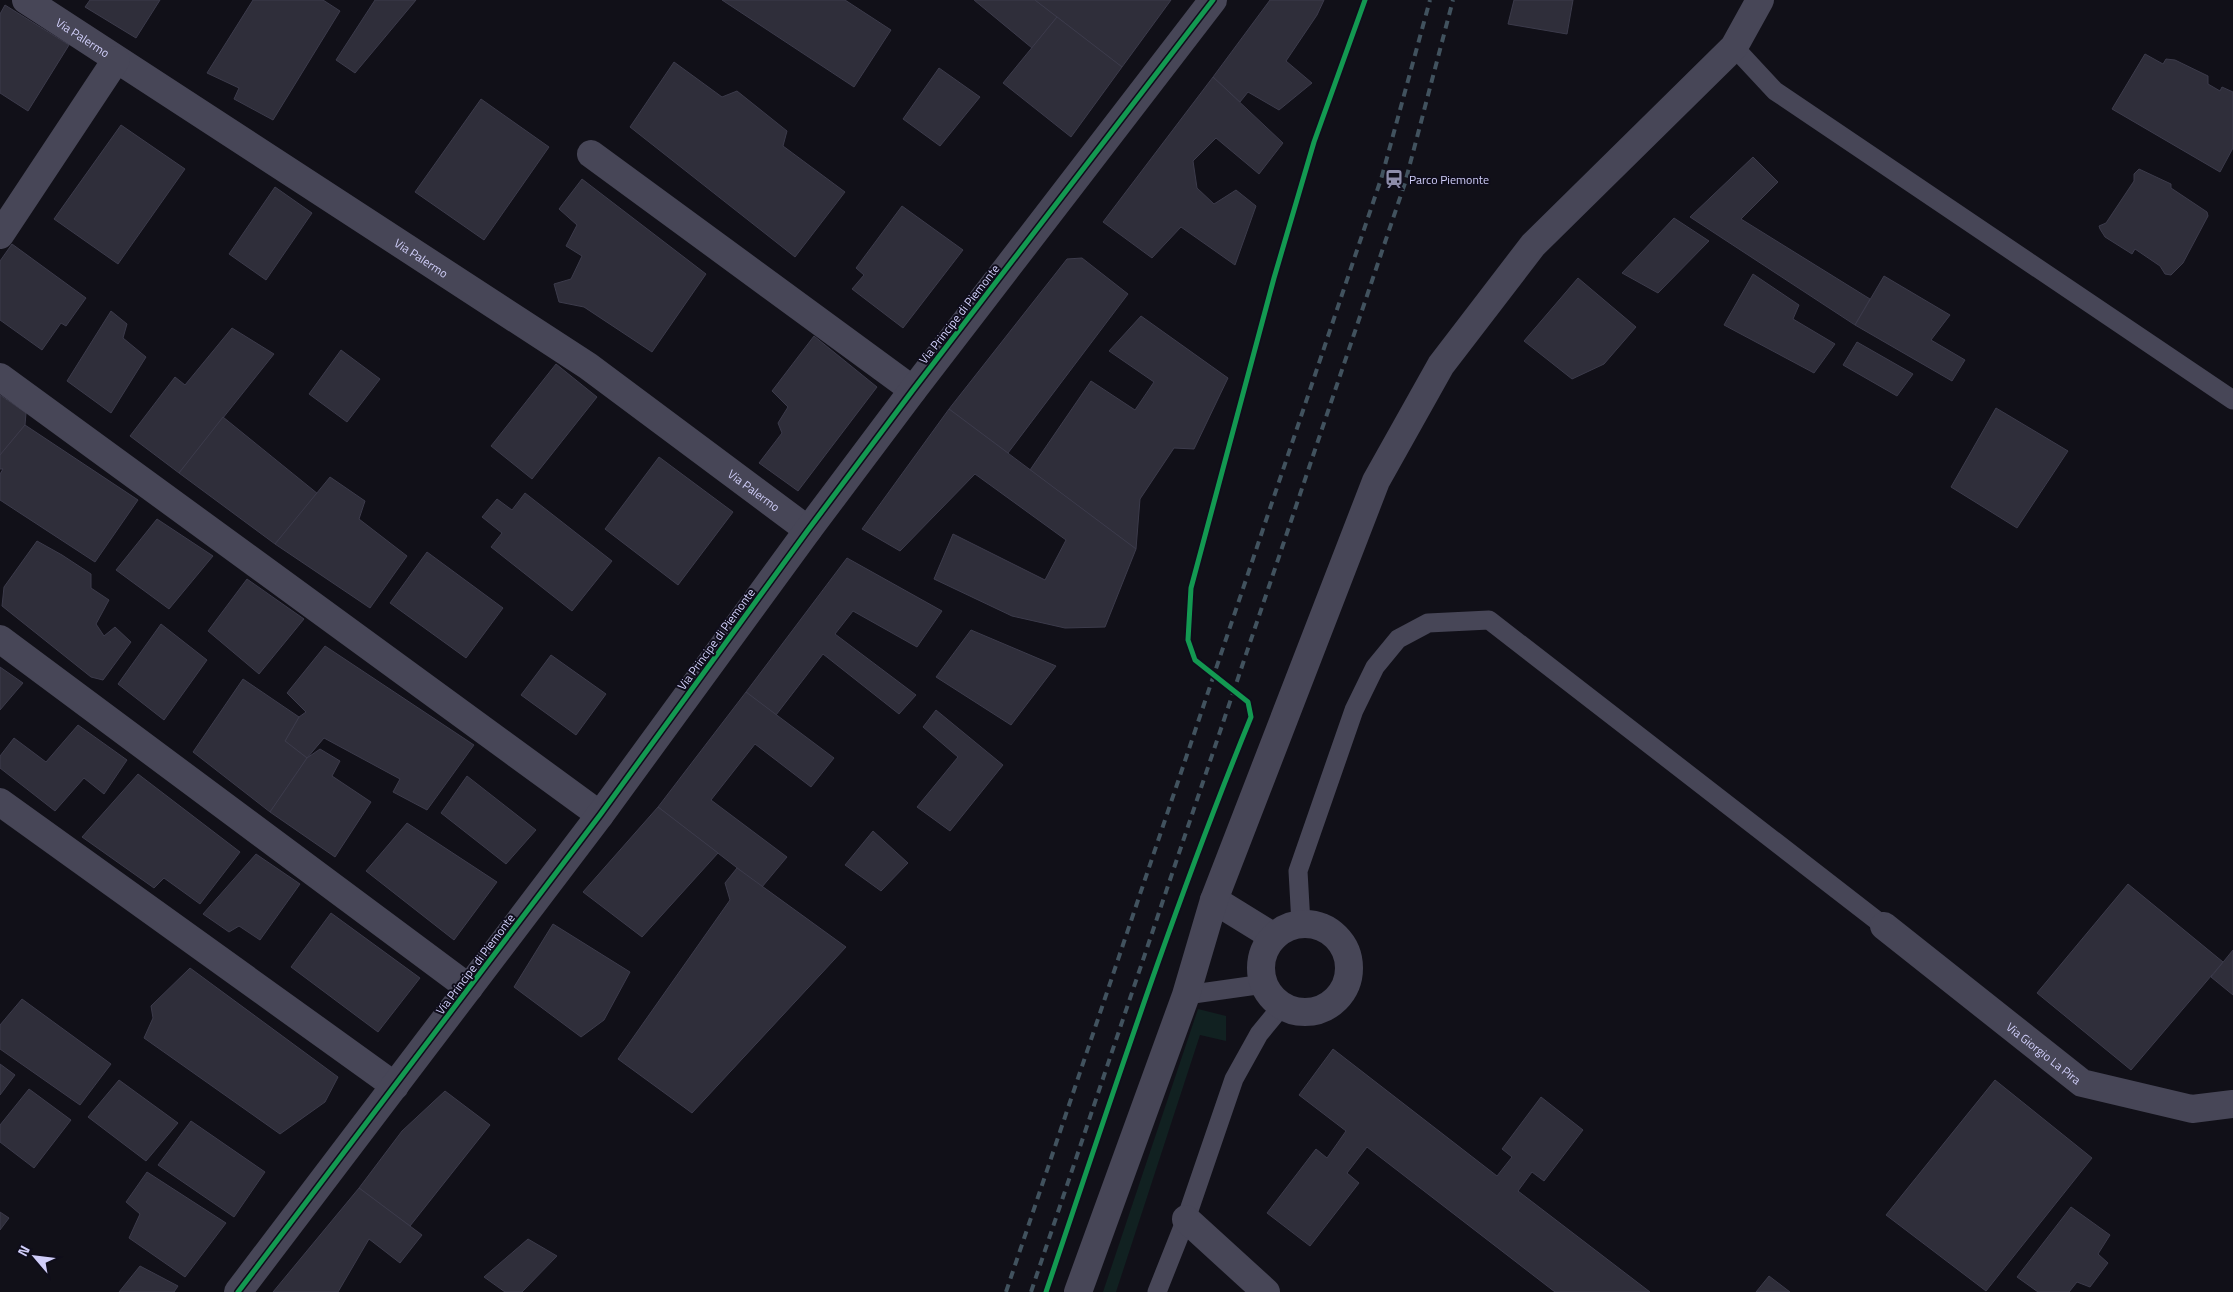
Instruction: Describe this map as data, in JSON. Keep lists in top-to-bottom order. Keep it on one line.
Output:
{"streets":{"street":["Via Palermo","Via Principe di Piemonte","Via Giorgio La Pira"]},"crossings":[["Via Palermo","Via Principe di Piemonte"]],"places":{"station":["Parco Piemonte"]},"north":"top left"}
